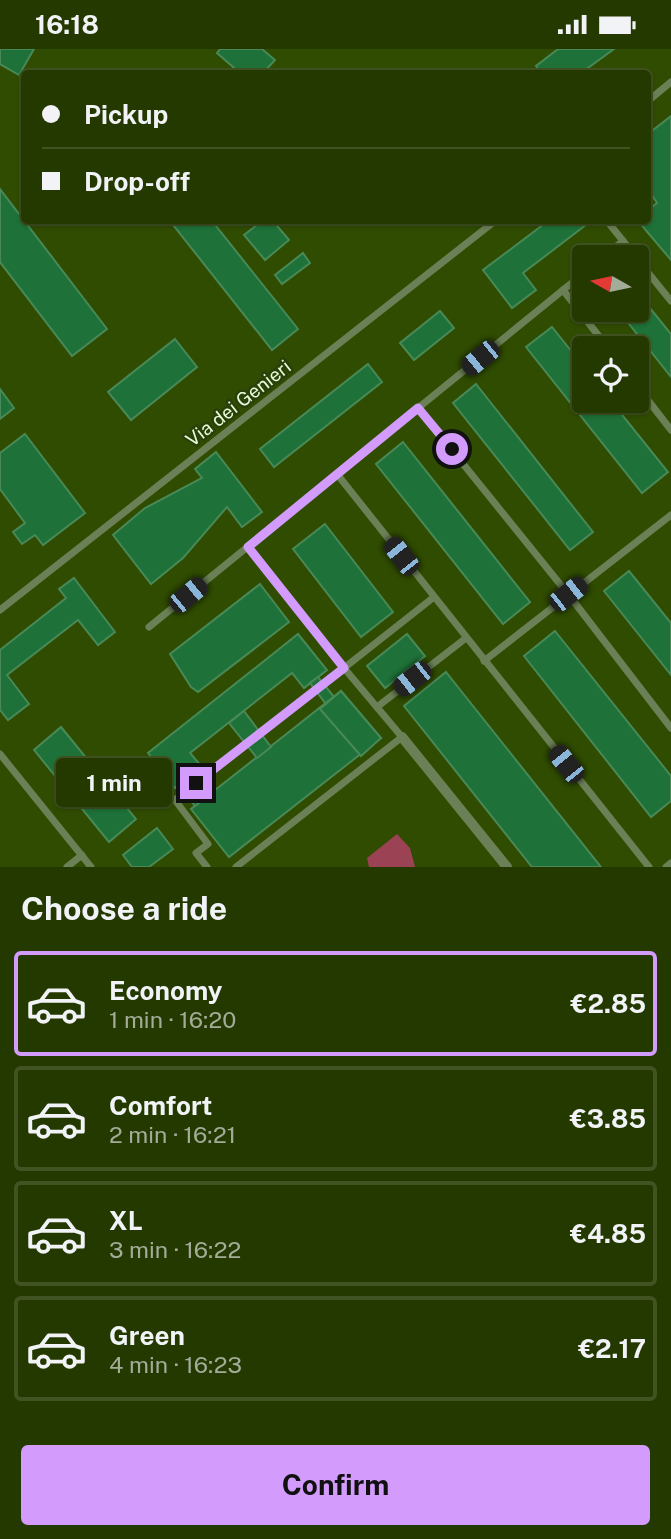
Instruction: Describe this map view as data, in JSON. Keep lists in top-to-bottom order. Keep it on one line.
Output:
{"streets":{"lane":["Via dei Genieri"]},"north":"left","page":{"status":"16:18","banner":["Pickup","Drop-off"],"bubble":"1 min","heading":"Choose a ride","list":[{"name":"Economy","note":"1 min · 16:20","value":"€2.85"},{"name":"Comfort","note":"2 min · 16:21","value":"€3.85"},{"name":"XL","note":"3 min · 16:22","value":"€4.85"},{"name":"Green","note":"4 min · 16:23","value":"€2.17"}],"buttons":"Confirm"}}
